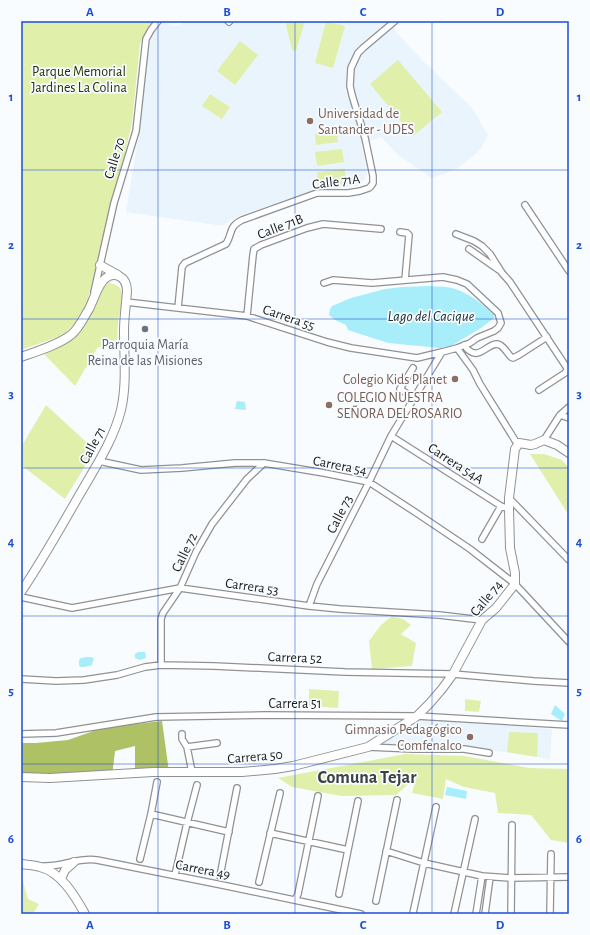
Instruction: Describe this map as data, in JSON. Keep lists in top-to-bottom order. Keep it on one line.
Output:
{"streets":{"street":["Calle 70","Calle 71A","Calle 71B","Carrera 55","Calle 71","Carrera 54A","Carrera 54","Calle 73","Calle 72","Carrera 53","Calle 74","Carrera 52","Carrera 51","Carrera 50","Carrera 49"]},"crossings":[["Calle 71A","Carrera 55"],["Calle 71B","Carrera 55"],["Carrera 55","Calle 71"],["Carrera 55","Calle 73"],["Calle 71","Carrera 54"],["Carrera 54A","Calle 73"],["Carrera 54A","Calle 74"],["Carrera 54","Calle 73"],["Carrera 54","Calle 72"],["Carrera 54","Calle 74"],["Calle 73","Carrera 53"],["Calle 72","Carrera 53"],["Calle 72","Carrera 52"],["Carrera 53","Calle 74"],["Calle 74","Carrera 52"],["Calle 74","Carrera 51"],["Calle 74","Carrera 50"]],"districts":["Comuna Tejar"],"water":["Lago del Cacique"],"parks":["Parque Memorial Jardines La Colina"],"places":["Universidad de Santander - UDES","Parroquia María Reina de las Misiones","Colegio Kids Planet","COLEGIO NUESTRA SEÑORA DEL ROSARIO","Gimnasio Pedagógico Comfenalco"],"grid":{"columns":["A","B","C","D"],"rows":["1","2","3","4","5","6"]}}
